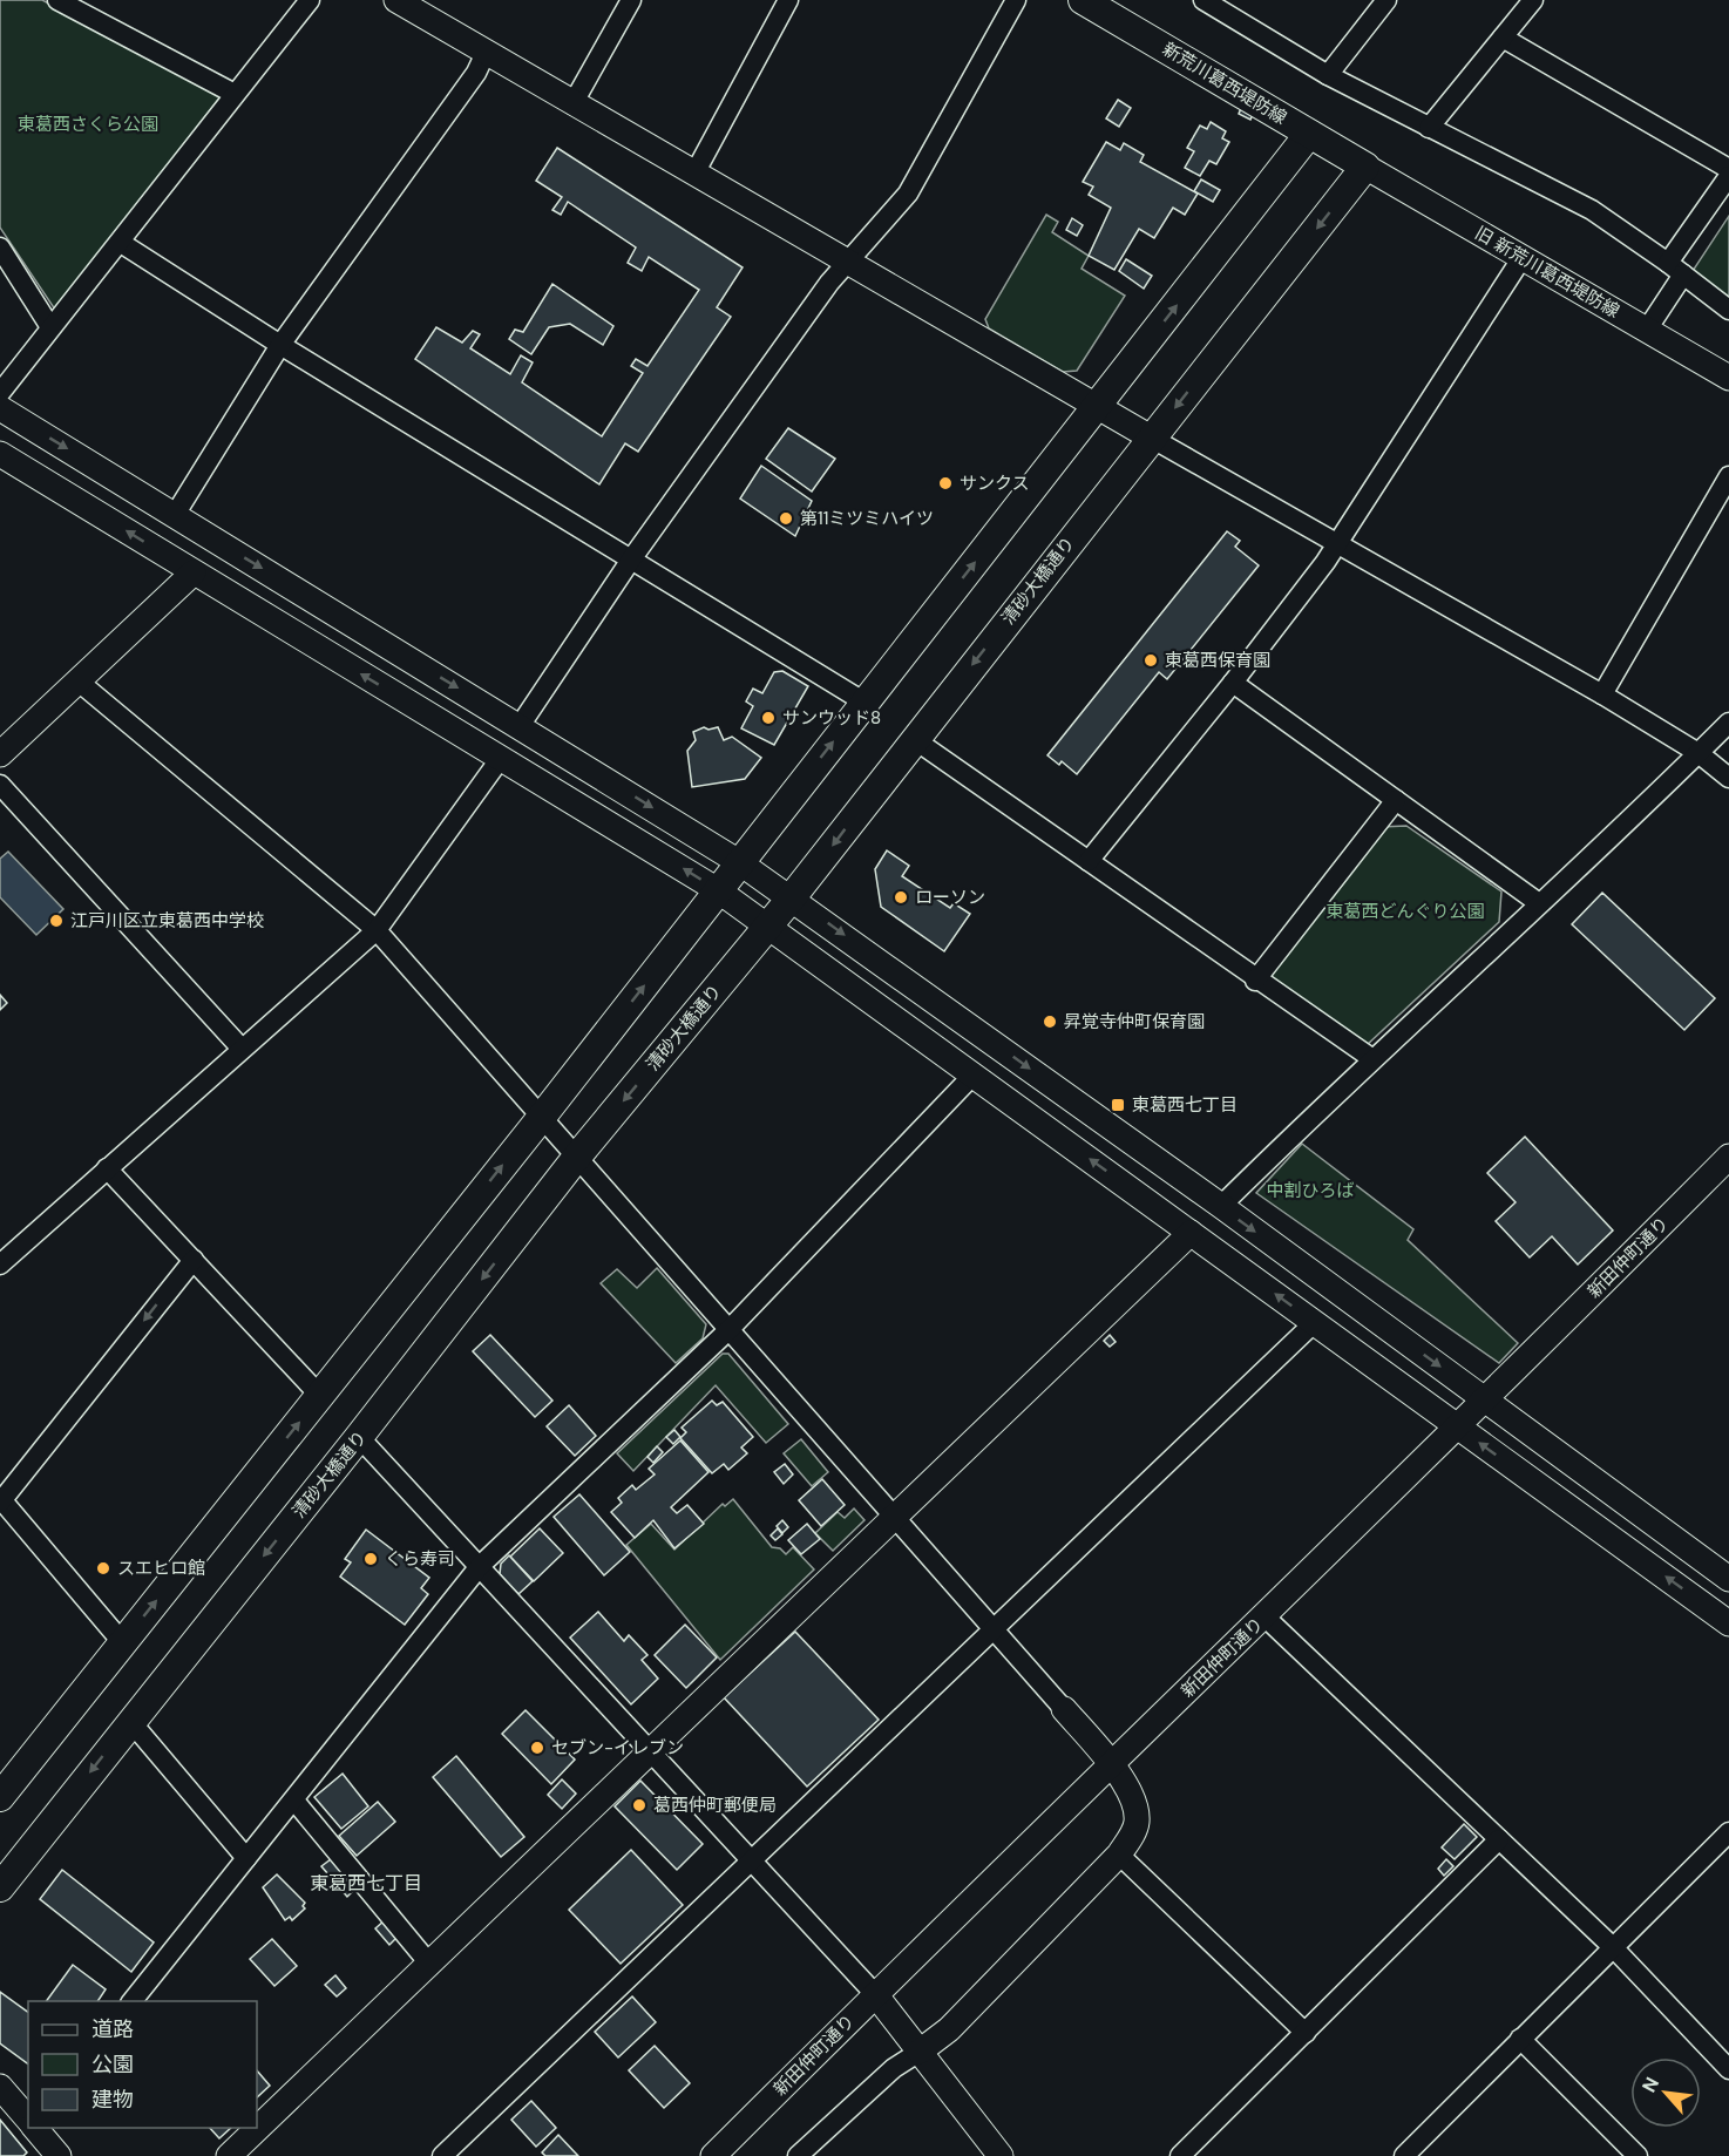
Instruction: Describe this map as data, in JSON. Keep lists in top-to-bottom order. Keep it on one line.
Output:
{"streets":{"main road":["新荒川葛西堤防線","清砂大橋通り"],"street":["旧 新荒川葛西堤防線","新田仲町通り"]},"crossings":[["新荒川葛西堤防線","旧 新荒川葛西堤防線"],["新荒川葛西堤防線","清砂大橋通り"],["旧 新荒川葛西堤防線","清砂大橋通り"]],"districts":["東葛西七丁目"],"parks":["東葛西さくら公園","東葛西どんぐり公園","中割ひろば"],"places":{"other":["サンクス","第11ミツミハイツ","東葛西保育園","サンウッド8","ローソン","江戸川区立東葛西中学校","昇覚寺仲町保育園","くら寿司","スエヒロ館","セブン-イレブン","葛西仲町郵便局"],"transit":["東葛西七丁目"]},"legend":["道路","公園","建物"],"north":"top left"}
